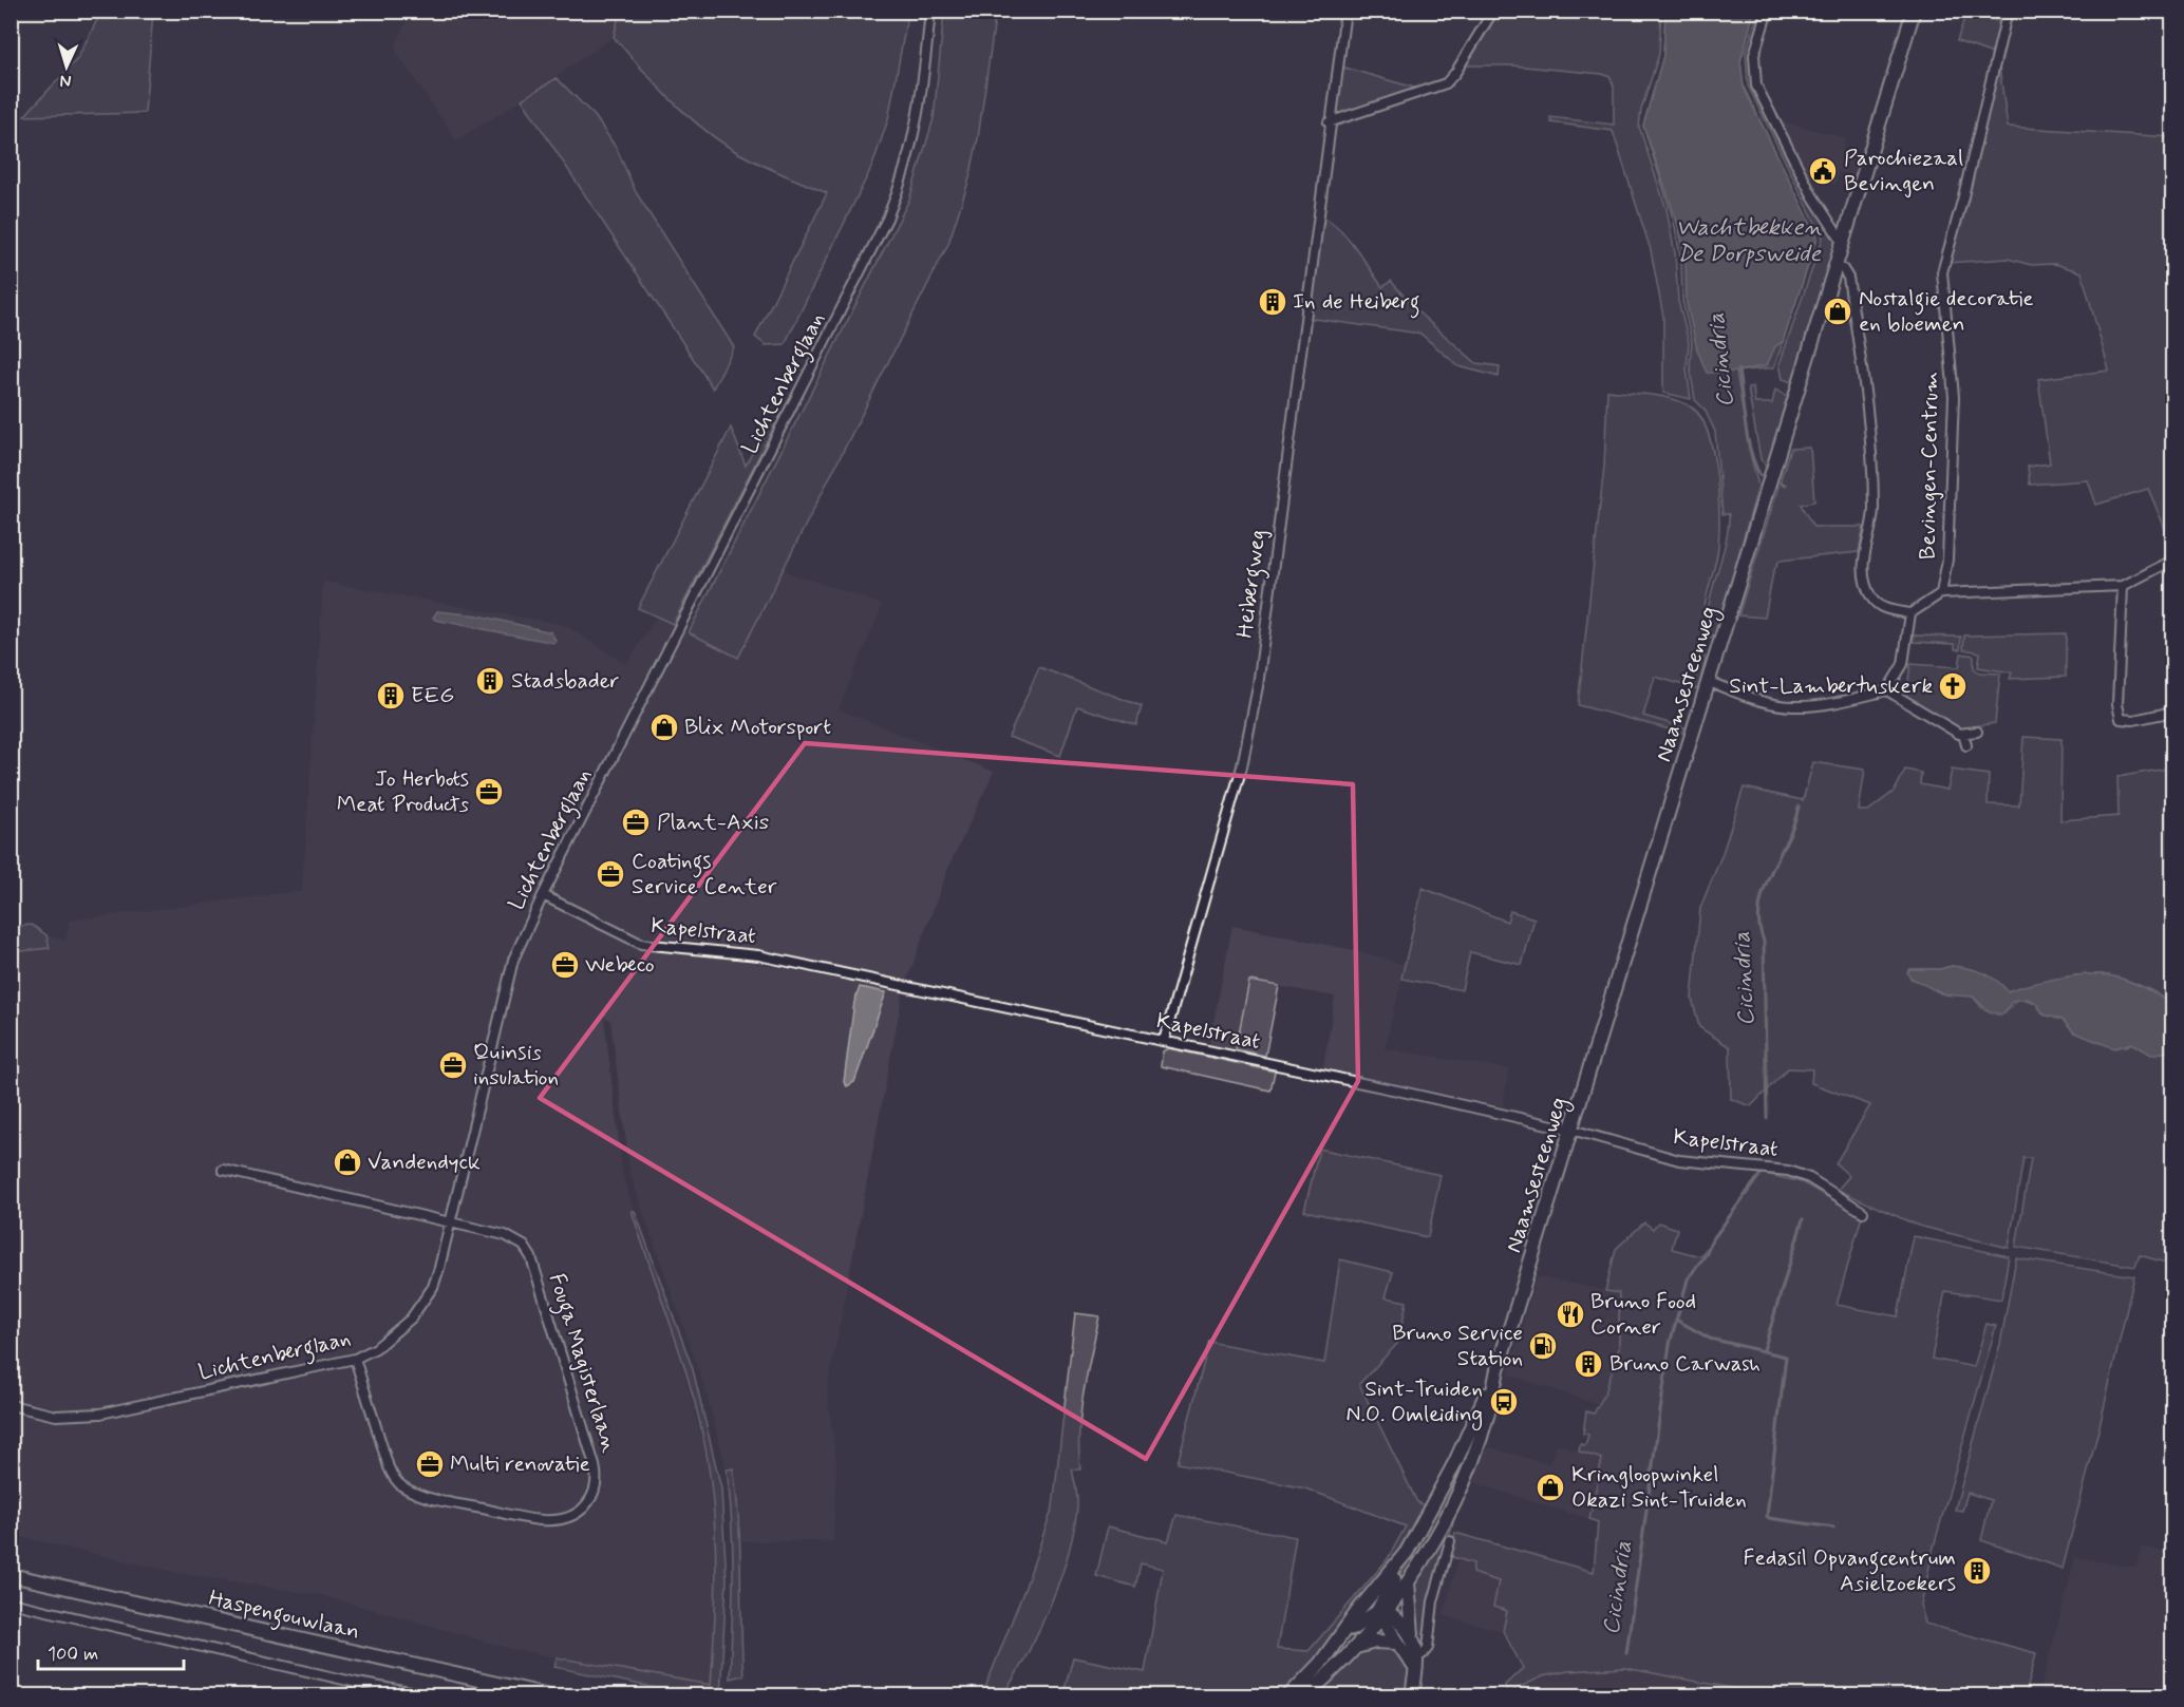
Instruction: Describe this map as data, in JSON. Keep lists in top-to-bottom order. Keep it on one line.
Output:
{"streets":{"main road":["Naamsesteenweg","Haspengouwlaan"],"street":["Lichtenberglaan","Bevingen-Centrum","Heibergweg","Kapelstraat","Fouga Magisterlaan"]},"crossings":[["Lichtenberglaan","Kapelstraat"],["Lichtenberglaan","Fouga Magisterlaan"],["Heibergweg","Kapelstraat"],["Naamsesteenweg","Kapelstraat"]],"water":["Wachtbekken De Dorpsweide","Cicindria"],"places":{"public building":["Parochiezaal Bevingen"],"building":["In de Heiberg","Stadsbader","EEG","Bruno Carwash","Fedasil Opvangcentrum Asielzoekers"],"shop":["Nostalgie decoratie en bloemen","Blix Motorsport","Vandendyck","Kringloopwinkel Okazi Sint-Truiden"],"church":["Sint-Lambertuskerk"],"office":["Jo Herbots Meat Products","Plant-Axis","Coatings Service Center","Webeco","Quinsis insulation","Multi renovatie"],"restaurant":["Bruno Food Corner"],"fuel station":["Bruno Service Station"],"bus stop":["Sint-Truiden N.O. Omleiding"]},"scale_bar":"100 m","north":"bottom"}
